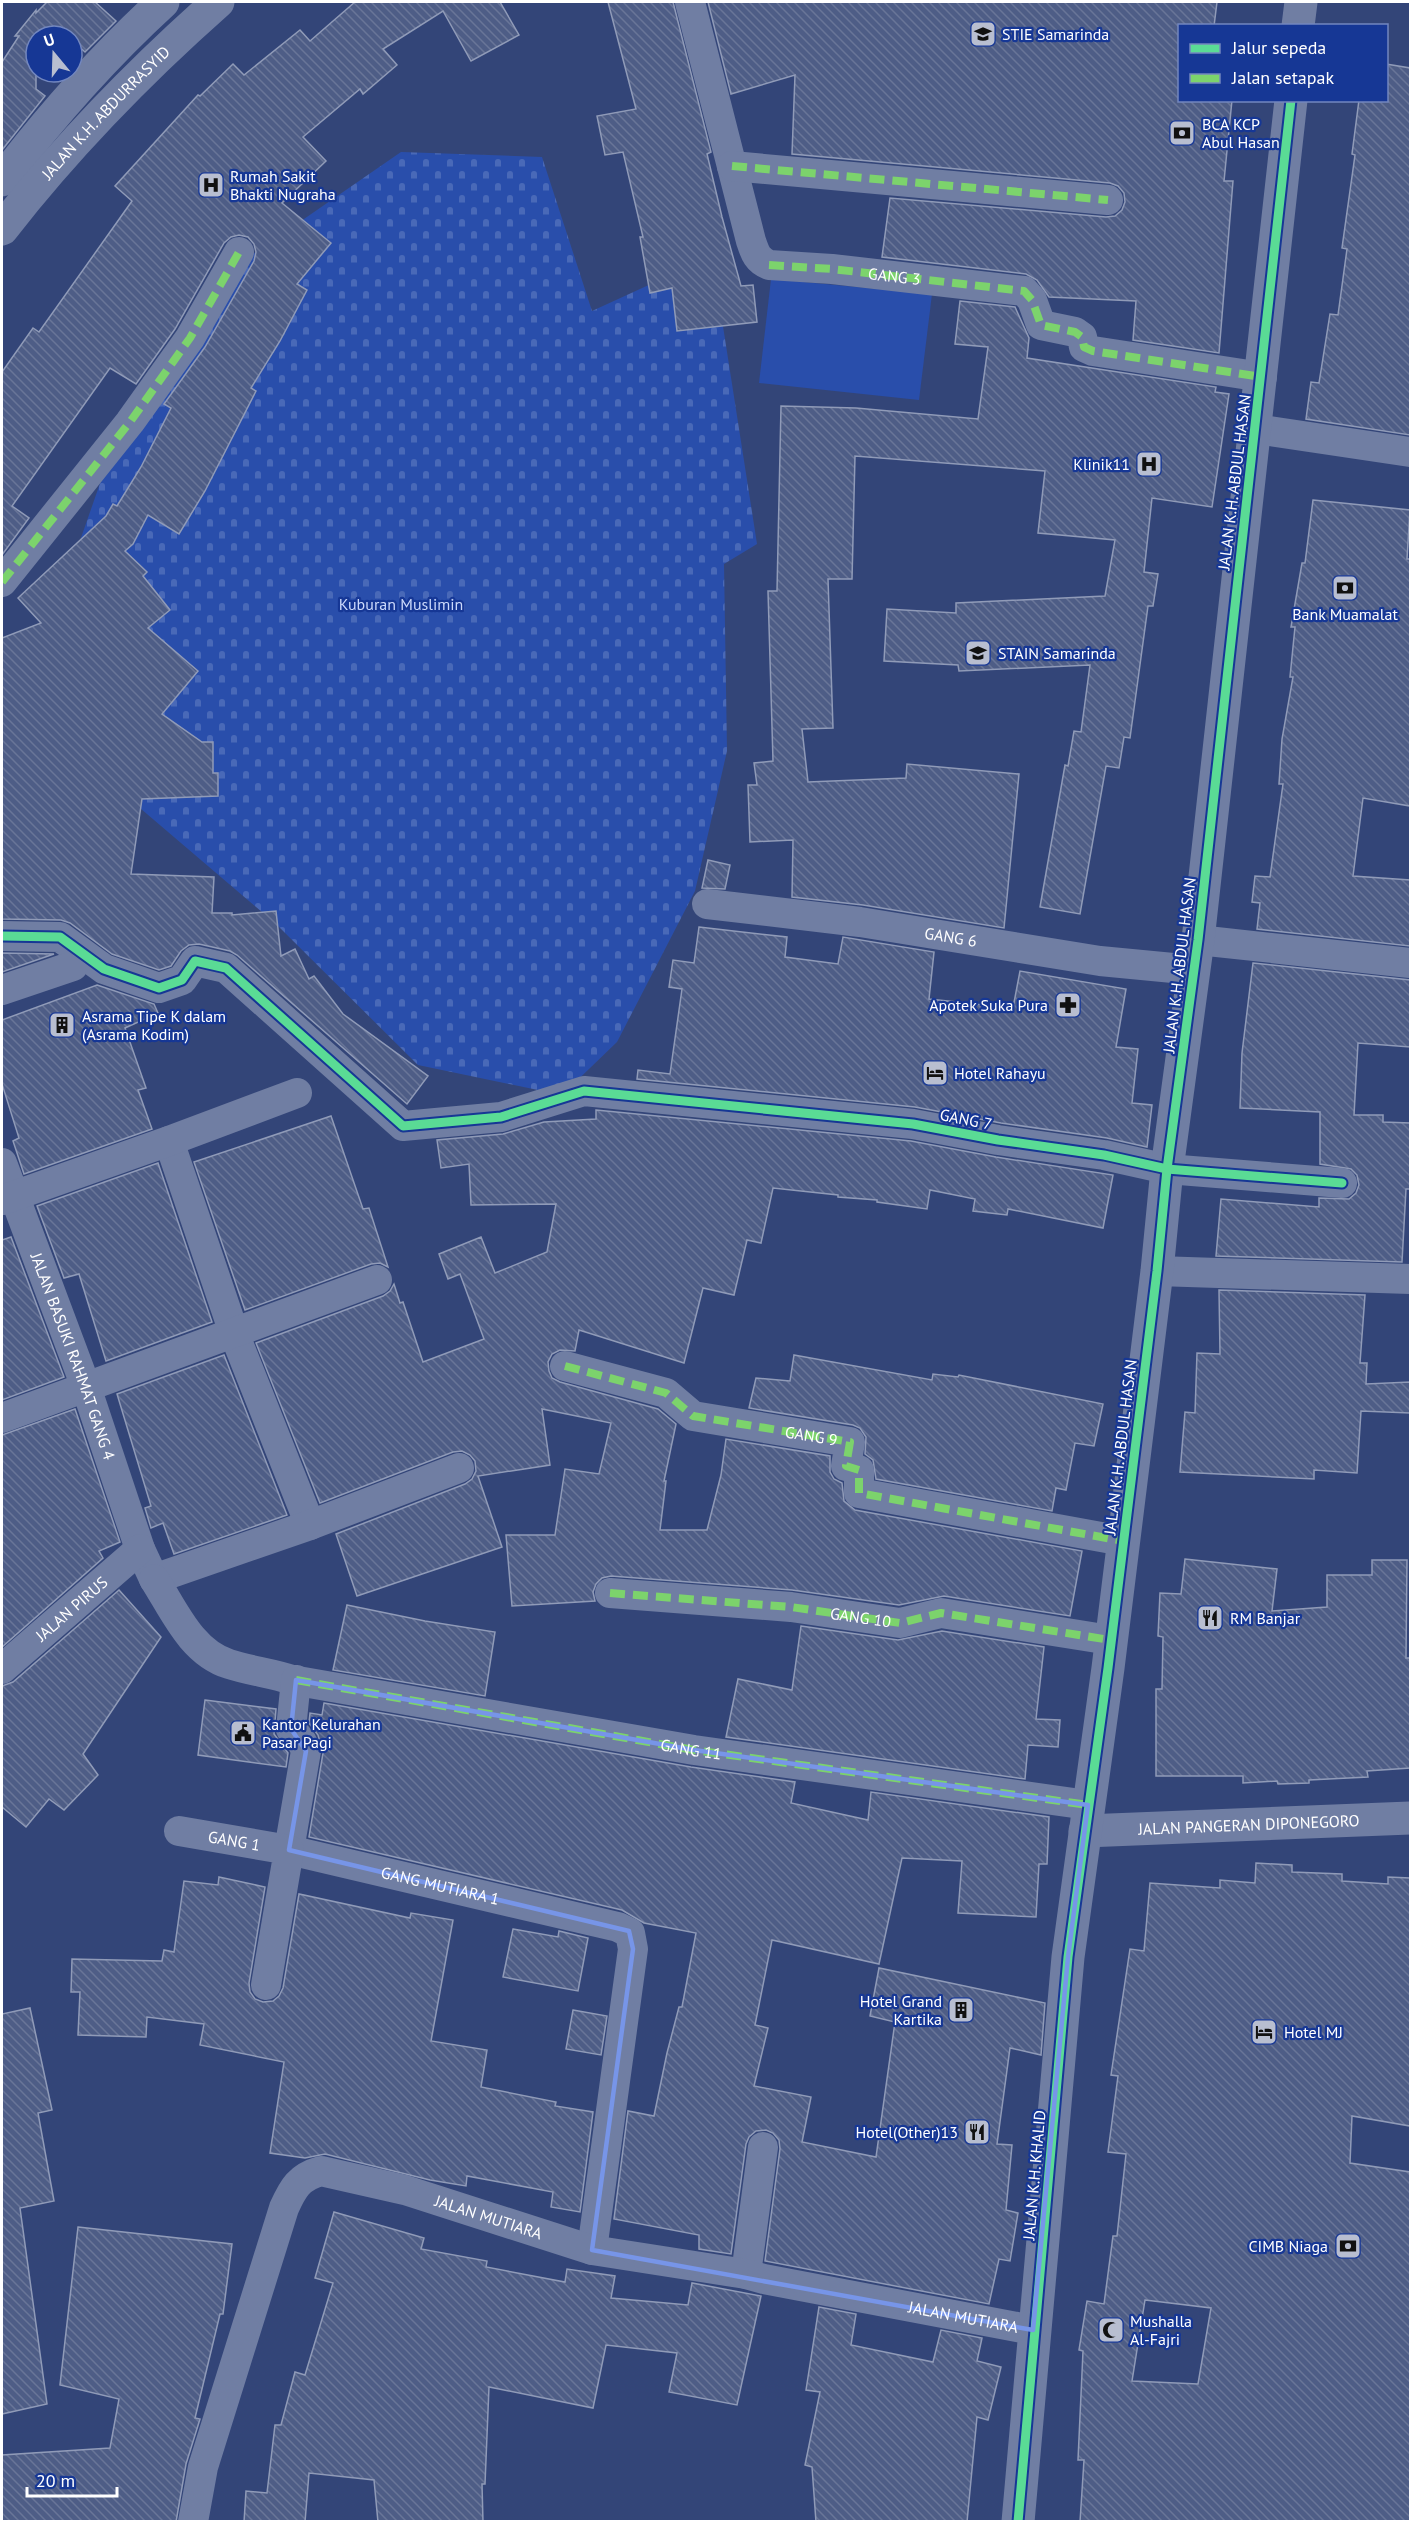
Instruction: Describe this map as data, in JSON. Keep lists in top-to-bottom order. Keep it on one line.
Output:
{"streets":{"street":["JALAN K.H. ABDURRASYID","GANG 3","JALAN K.H. ABDUL HASAN","GANG 6","GANG 7","JALAN BASUKI RAHMAT GANG 4","GANG 9","JALAN PIRUS","GANG 10","GANG 11","JALAN PANGERAN DIPONEGORO","GANG 1","GANG MUTIARA 1","JALAN K.H. KHALID","JALAN MUTIARA"]},"crossings":[["GANG 3","JALAN K.H. ABDUL HASAN"],["JALAN K.H. ABDUL HASAN","GANG 6"],["JALAN K.H. ABDUL HASAN","GANG 7"],["JALAN K.H. ABDUL HASAN","GANG 9"],["JALAN K.H. ABDUL HASAN","GANG 10"],["JALAN K.H. ABDUL HASAN","GANG 11"],["JALAN K.H. ABDUL HASAN","JALAN PANGERAN DIPONEGORO"],["JALAN K.H. ABDUL HASAN","JALAN K.H. KHALID"],["JALAN BASUKI RAHMAT GANG 4","JALAN PIRUS"],["GANG 11","JALAN PANGERAN DIPONEGORO"],["GANG 11","JALAN K.H. KHALID"],["JALAN PANGERAN DIPONEGORO","JALAN K.H. KHALID"],["GANG 1","GANG MUTIARA 1"],["GANG MUTIARA 1","JALAN MUTIARA"],["JALAN K.H. KHALID","JALAN MUTIARA"]],"parks":["Kuburan Muslimin"],"places":{"school or university":["STIE Samarinda","STAIN Samarinda"],"bank":["BCA KCP Abul Hasan","Bank Muamalat","CIMB Niaga"],"hospital":["Rumah Sakit Bhakti Nugraha","Klinik11"],"pharmacy":["Apotek Suka Pura"],"building":["Asrama Tipe K dalam (Asrama Kodim)","Hotel Grand Kartika"],"hotel":["Hotel Rahayu","Hotel MJ"],"restaurant":["RM Banjar","Hotel(Other)13"],"public building":["Kantor Kelurahan Pasar Pagi"],"mosque":["Mushalla Al-Fajri"]},"legend":["Jalur sepeda","Jalan setapak"],"scale_bar":"20 m","north":"top"}
